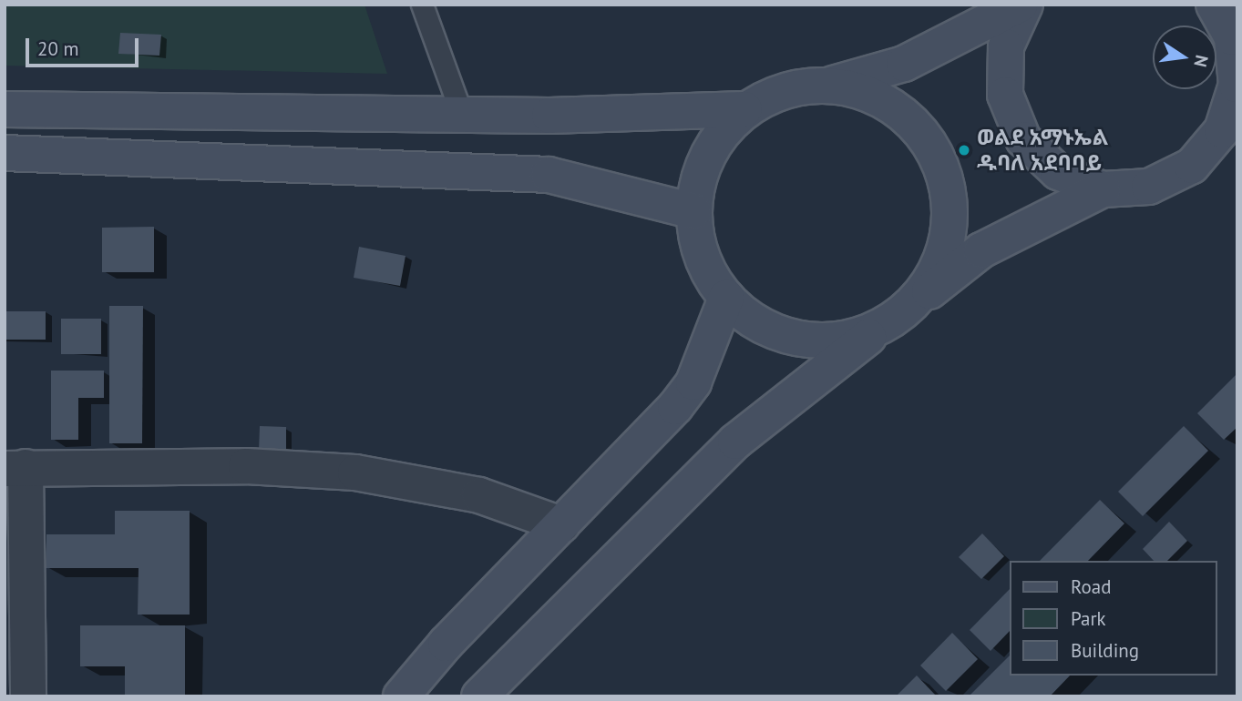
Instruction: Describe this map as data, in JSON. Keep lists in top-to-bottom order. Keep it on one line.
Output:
{"places":["ወልደ አማኑኤል ዱባለ አደባባይ"],"legend":["Road","Park","Building"],"scale_bar":"20 m","north":"right"}
